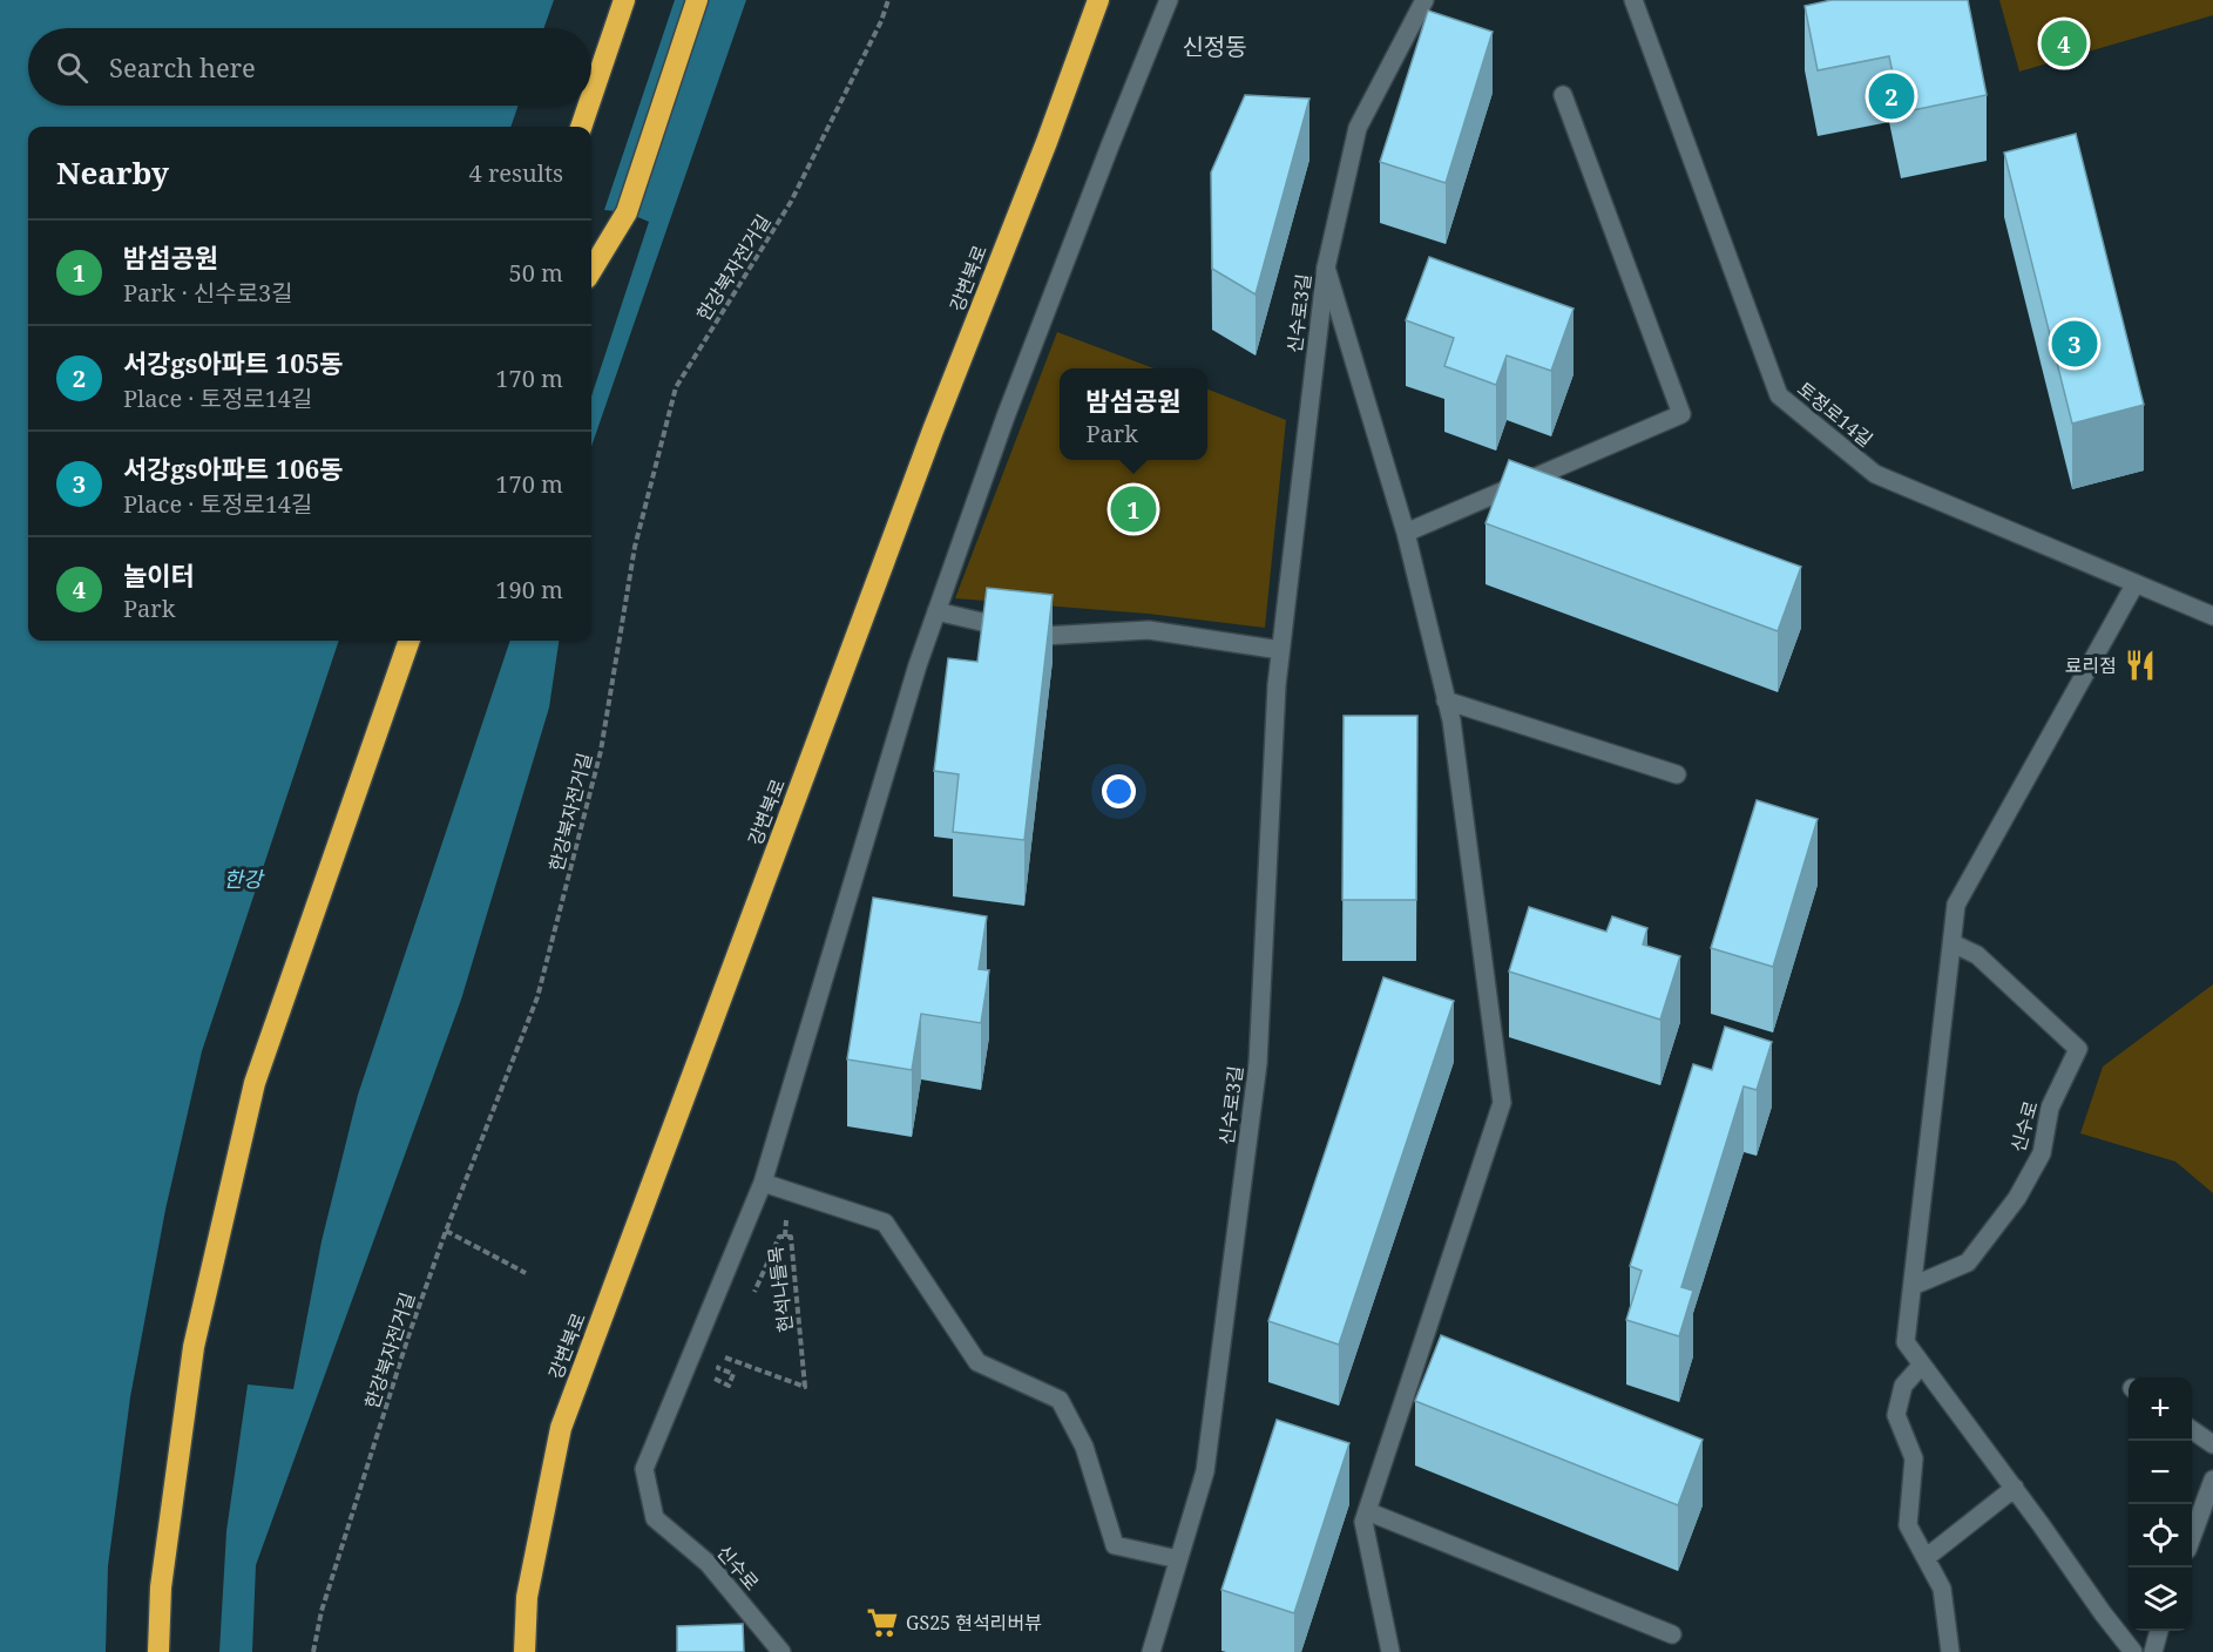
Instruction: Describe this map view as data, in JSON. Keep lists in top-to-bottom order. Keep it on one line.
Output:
{"streets":{"highway":["강변북로"],"street":["신수로3길","토정로14길","신수로"],"path":["한강북자전거길","현석나들목"]},"districts":["신정동"],"water":["한강"],"places":{"restaurant":["료리점"],"supermarket":["GS25 현석리버뷰"]},"page":{"pins":["4","2","3","1"],"search":"Search here","heading":["Nearby","4 results"],"list":[{"mark":"1","name":"밤섬공원","note":"Park · 신수로3길","value":"50 m"},{"mark":"2","name":"서강gs아파트 105동","note":"Place · 토정로14길","value":"170 m"},{"mark":"3","name":"서강gs아파트 106동","note":"Place · 토정로14길","value":"170 m"},{"mark":"4","name":"놀이터","note":"Park","value":"190 m"}],"popup":["밤섬공원","Park"],"map_buttons":["+","−"]}}
